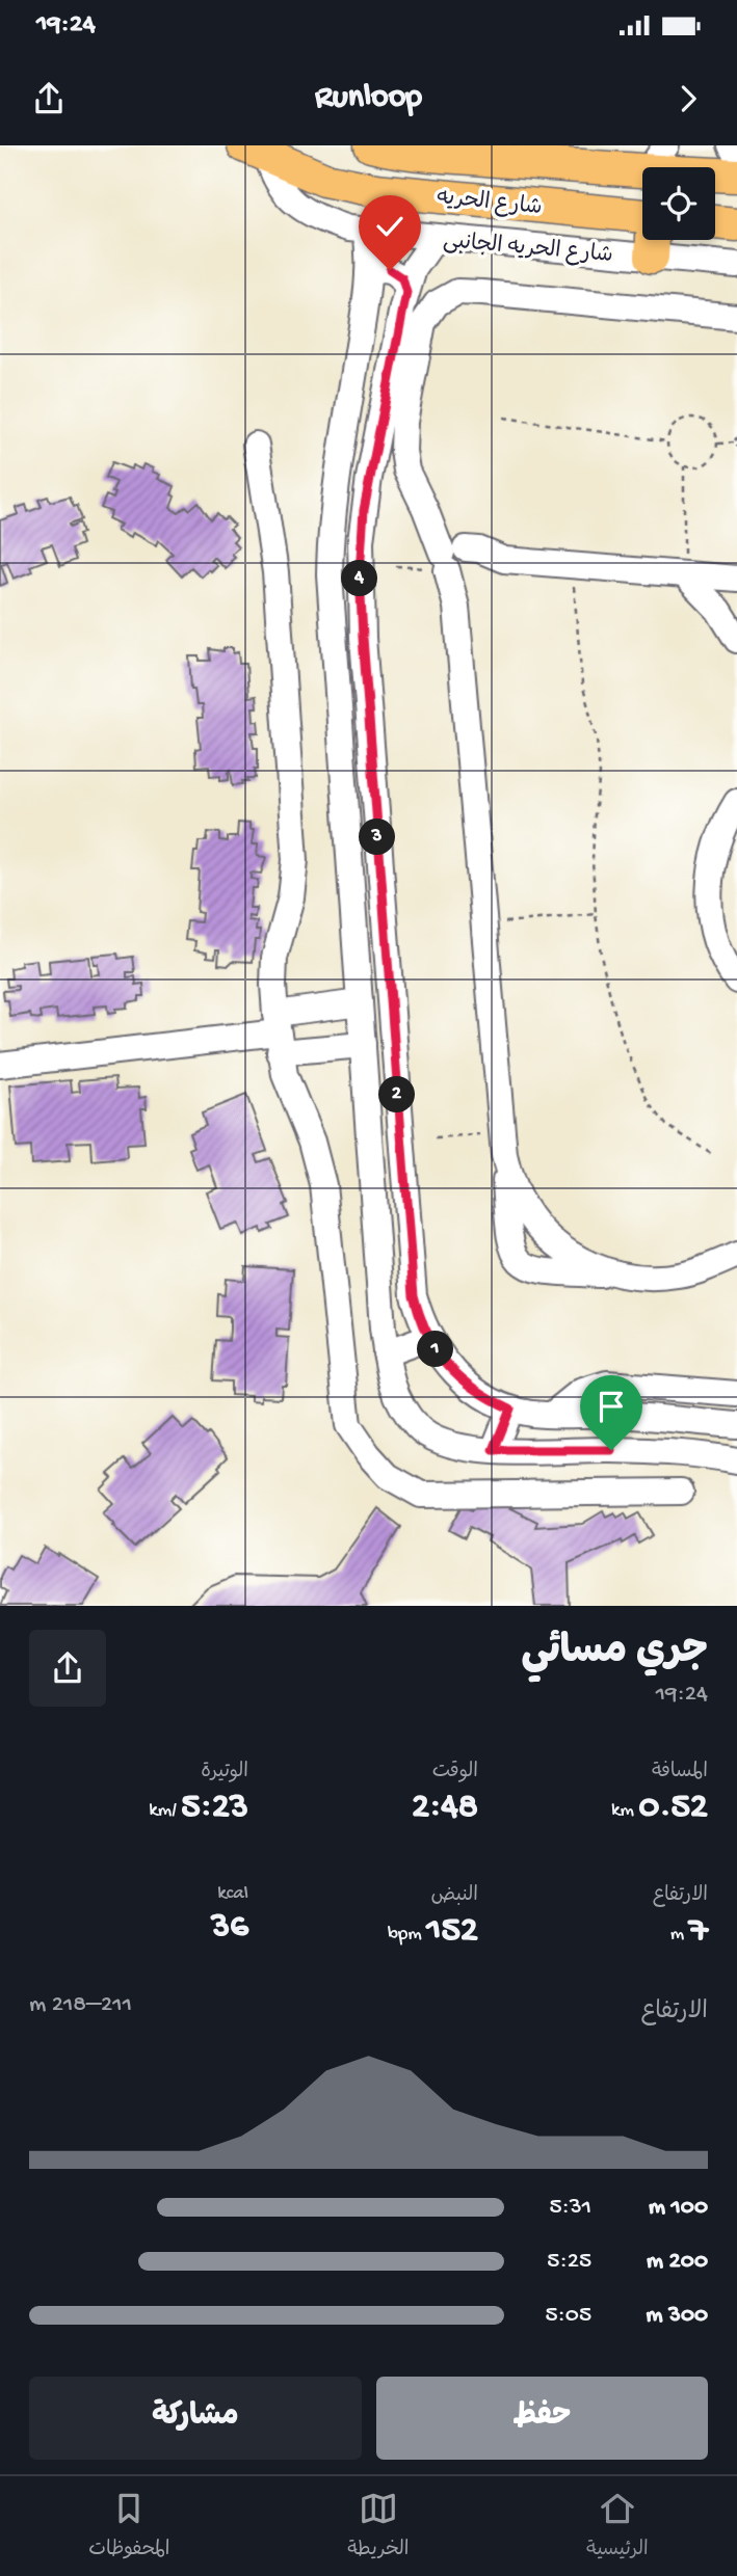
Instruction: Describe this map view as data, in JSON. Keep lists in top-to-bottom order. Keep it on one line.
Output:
{"streets":{"main road":["شارع الحريه"],"street":["شارع الحريه الجانبى"]},"crossings":[["شارع الحريه","شارع الحريه الجانبى"]],"page":{"status":"19:24","header":"Runloop","pins":["4","3","2","1"],"heading":["جري مسائي","19:24"],"stats":[["المسافة","0.52 km"],["الوقت","2:48"],["الوتيرة","5:23 /km"],["الارتفاع","7 m"],["النبض","152 bpm"],["kcal","36"]],"chart":["الارتفاع","211–218 m"],"list":[{"name":"100 m","note":"5:31"},{"name":"200 m","note":"5:25"},{"name":"300 m","note":"5:05"}],"buttons":["حفظ","مشاركة"],"tabs":["الرئيسية","الخريطة","المحفوظات"]}}
